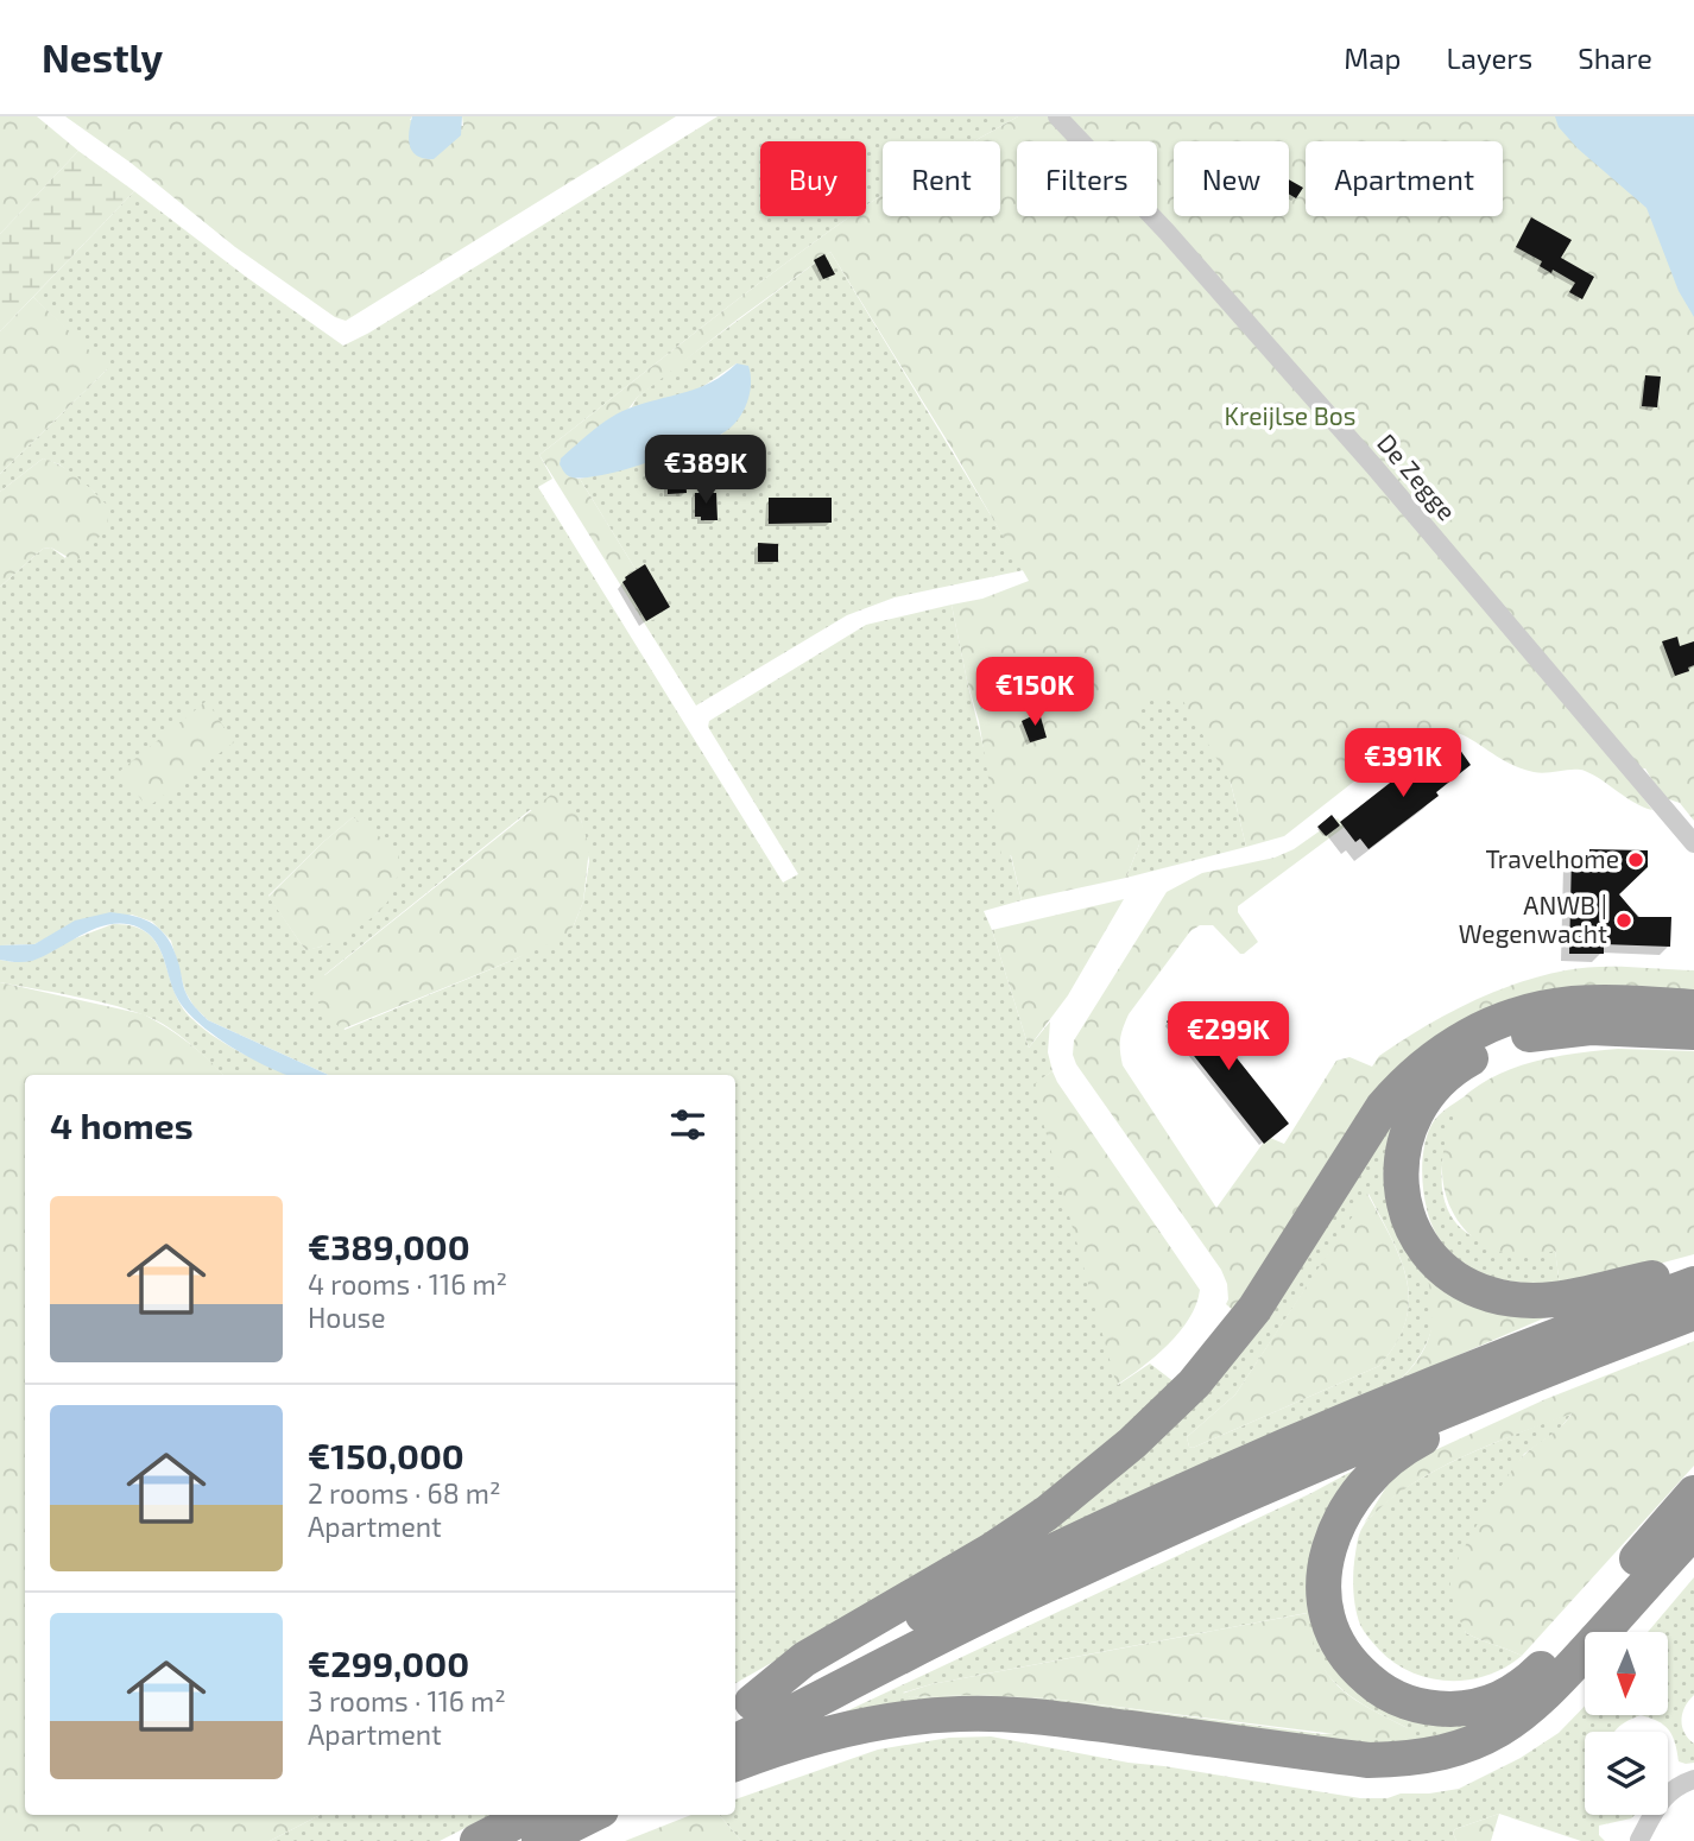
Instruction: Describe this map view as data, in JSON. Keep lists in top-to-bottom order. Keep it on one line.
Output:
{"streets":{"street":["De Zegge"]},"parks":["Kreijlse Bos"],"places":["Travelhome","ANWB | Wegenwacht"],"north":"bottom","page":{"header":"Nestly","nav":["Map","Layers","Share"],"chip":["Buy","Rent","Filters","New","Apartment"],"price":["€389K","€150K","€391K","€299K"],"heading":"4 homes","list":[{"name":"€389,000","note":"4 rooms · 116 m² · House"},{"name":"€150,000","note":"2 rooms · 68 m² · Apartment"},{"name":"€299,000","note":"3 rooms · 116 m² · Apartment"}]}}
